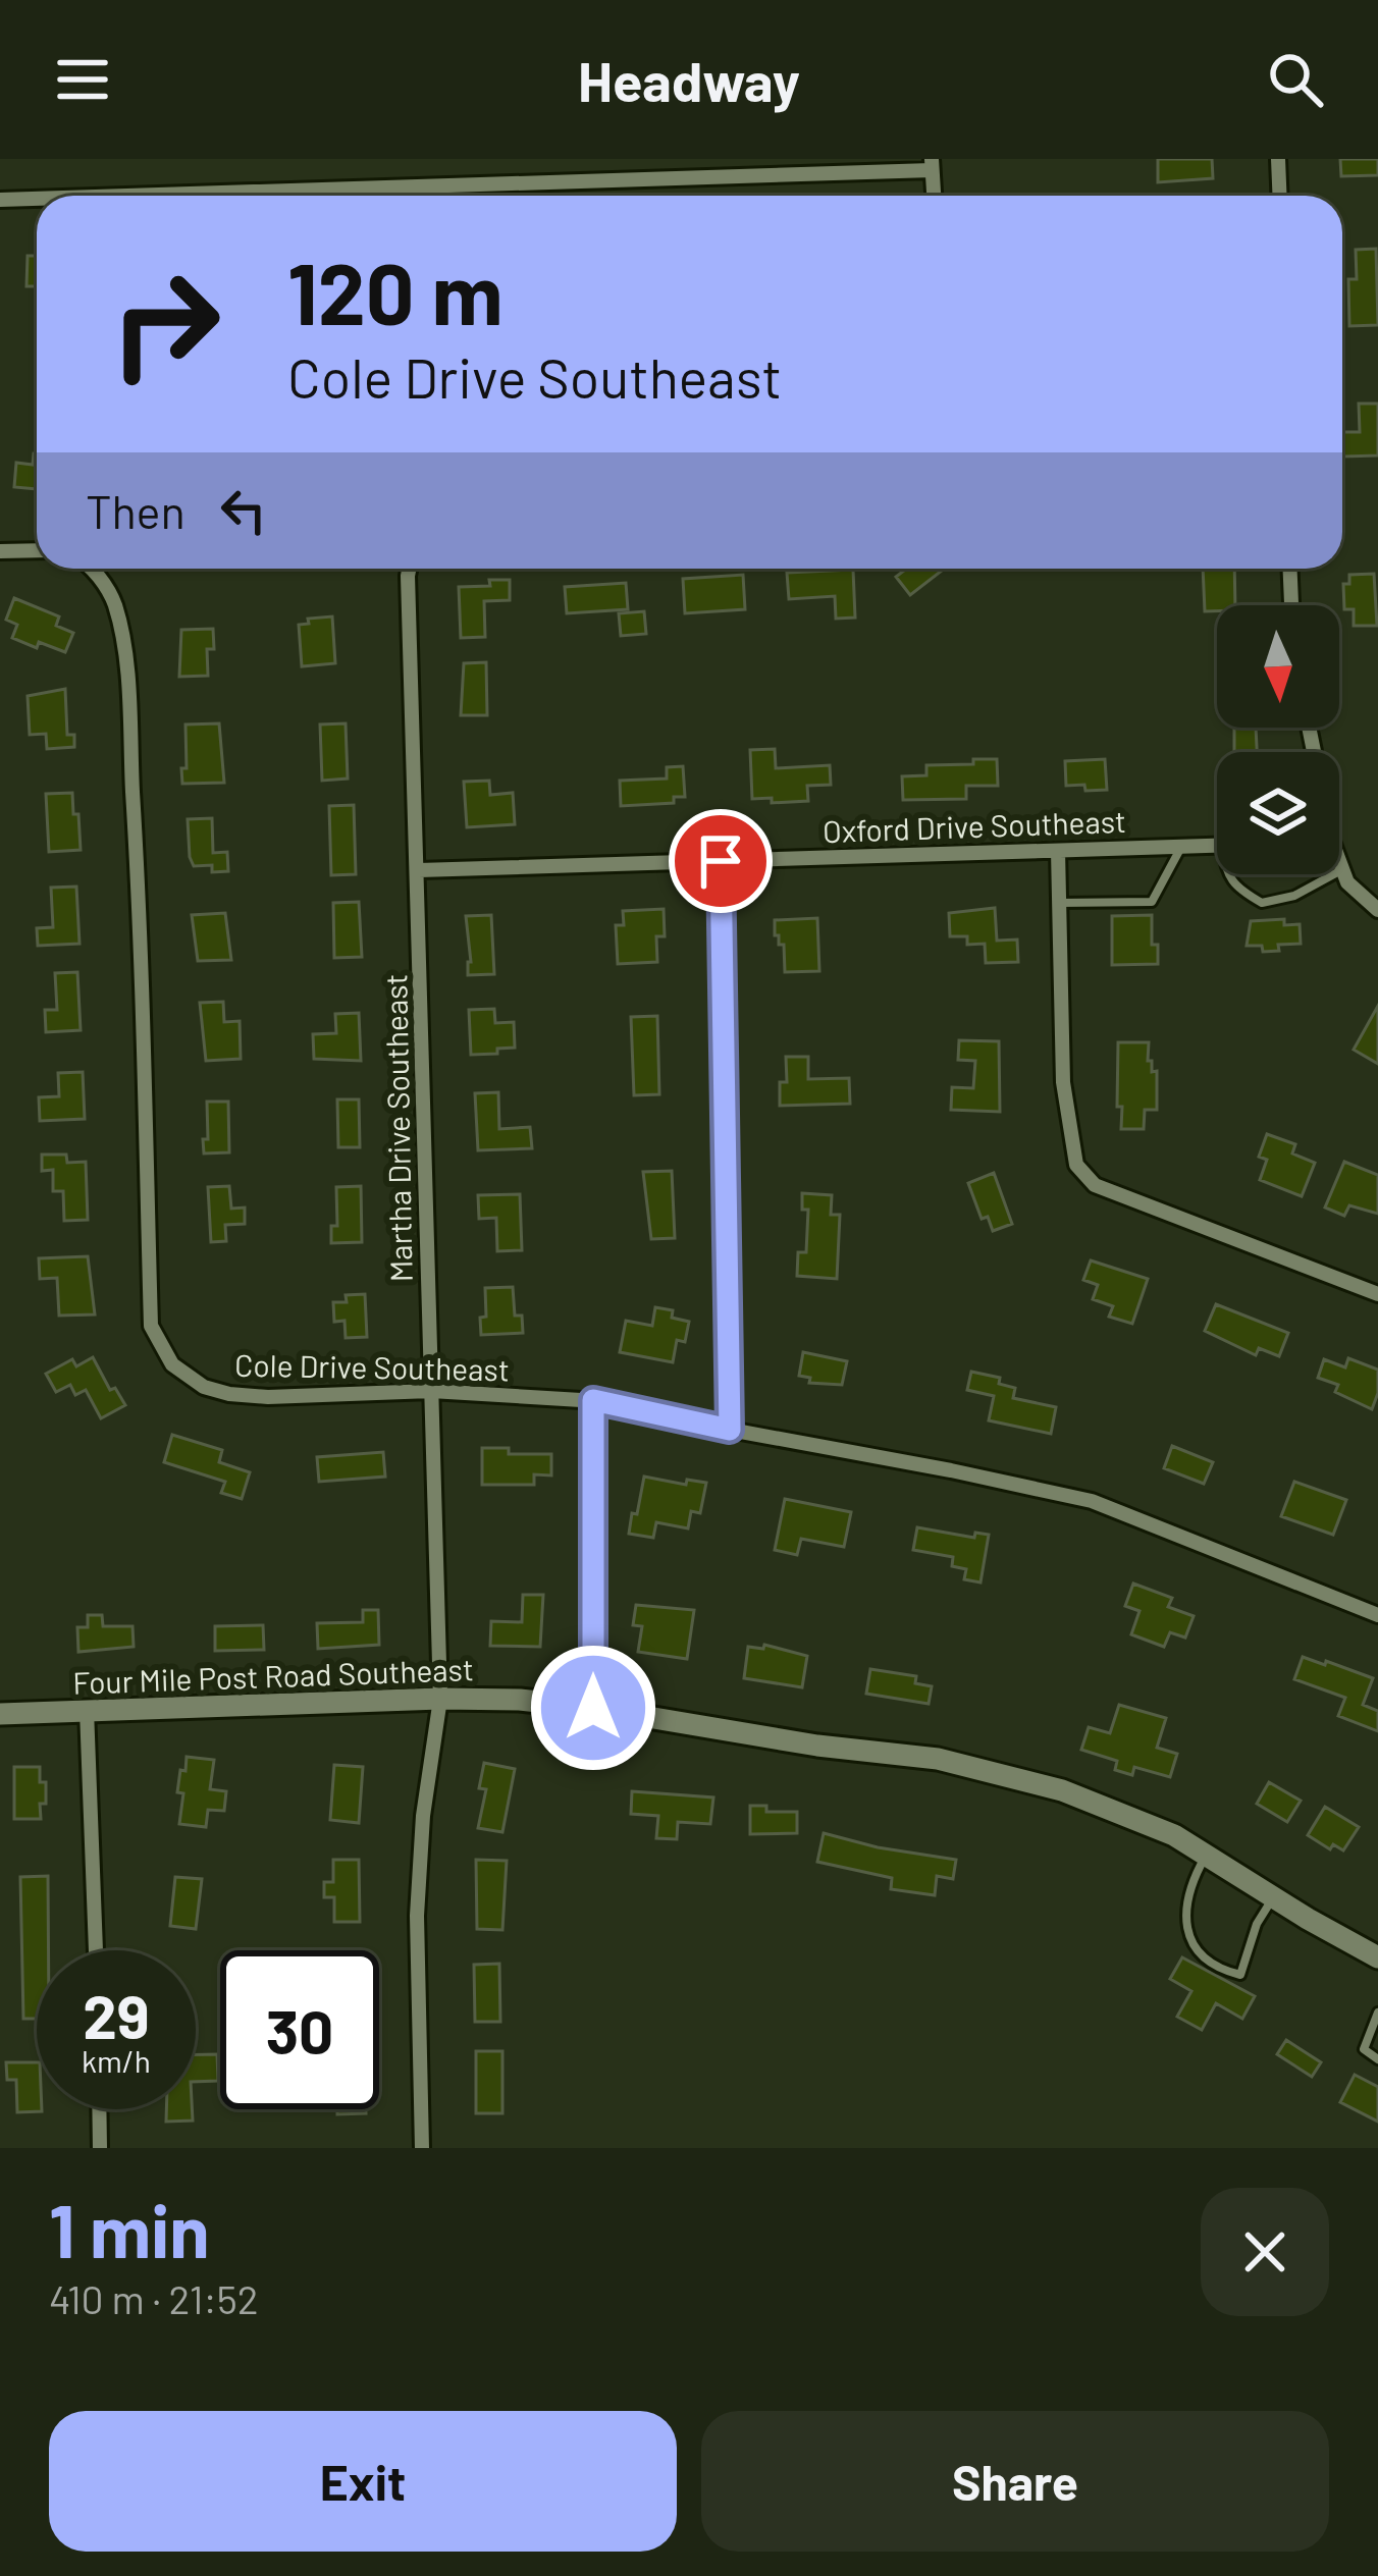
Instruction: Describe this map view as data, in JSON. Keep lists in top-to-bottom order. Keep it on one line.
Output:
{"streets":{"main road":["Four Mile Post Road Southeast"],"street":["Oxford Drive Southeast","Martha Drive Southeast","Cole Drive Southeast"]},"crossings":[["Oxford Drive Southeast","Martha Drive Southeast"],["Martha Drive Southeast","Cole Drive Southeast"],["Martha Drive Southeast","Four Mile Post Road Southeast"]],"north":"bottom","page":{"header":"Headway","turn":["120 m","Cole Drive Southeast"],"then":"Then","speed":"29 km/h","limit":"30","heading":["1 min","410 m · 21:52"],"buttons":["Exit","Share"]}}
